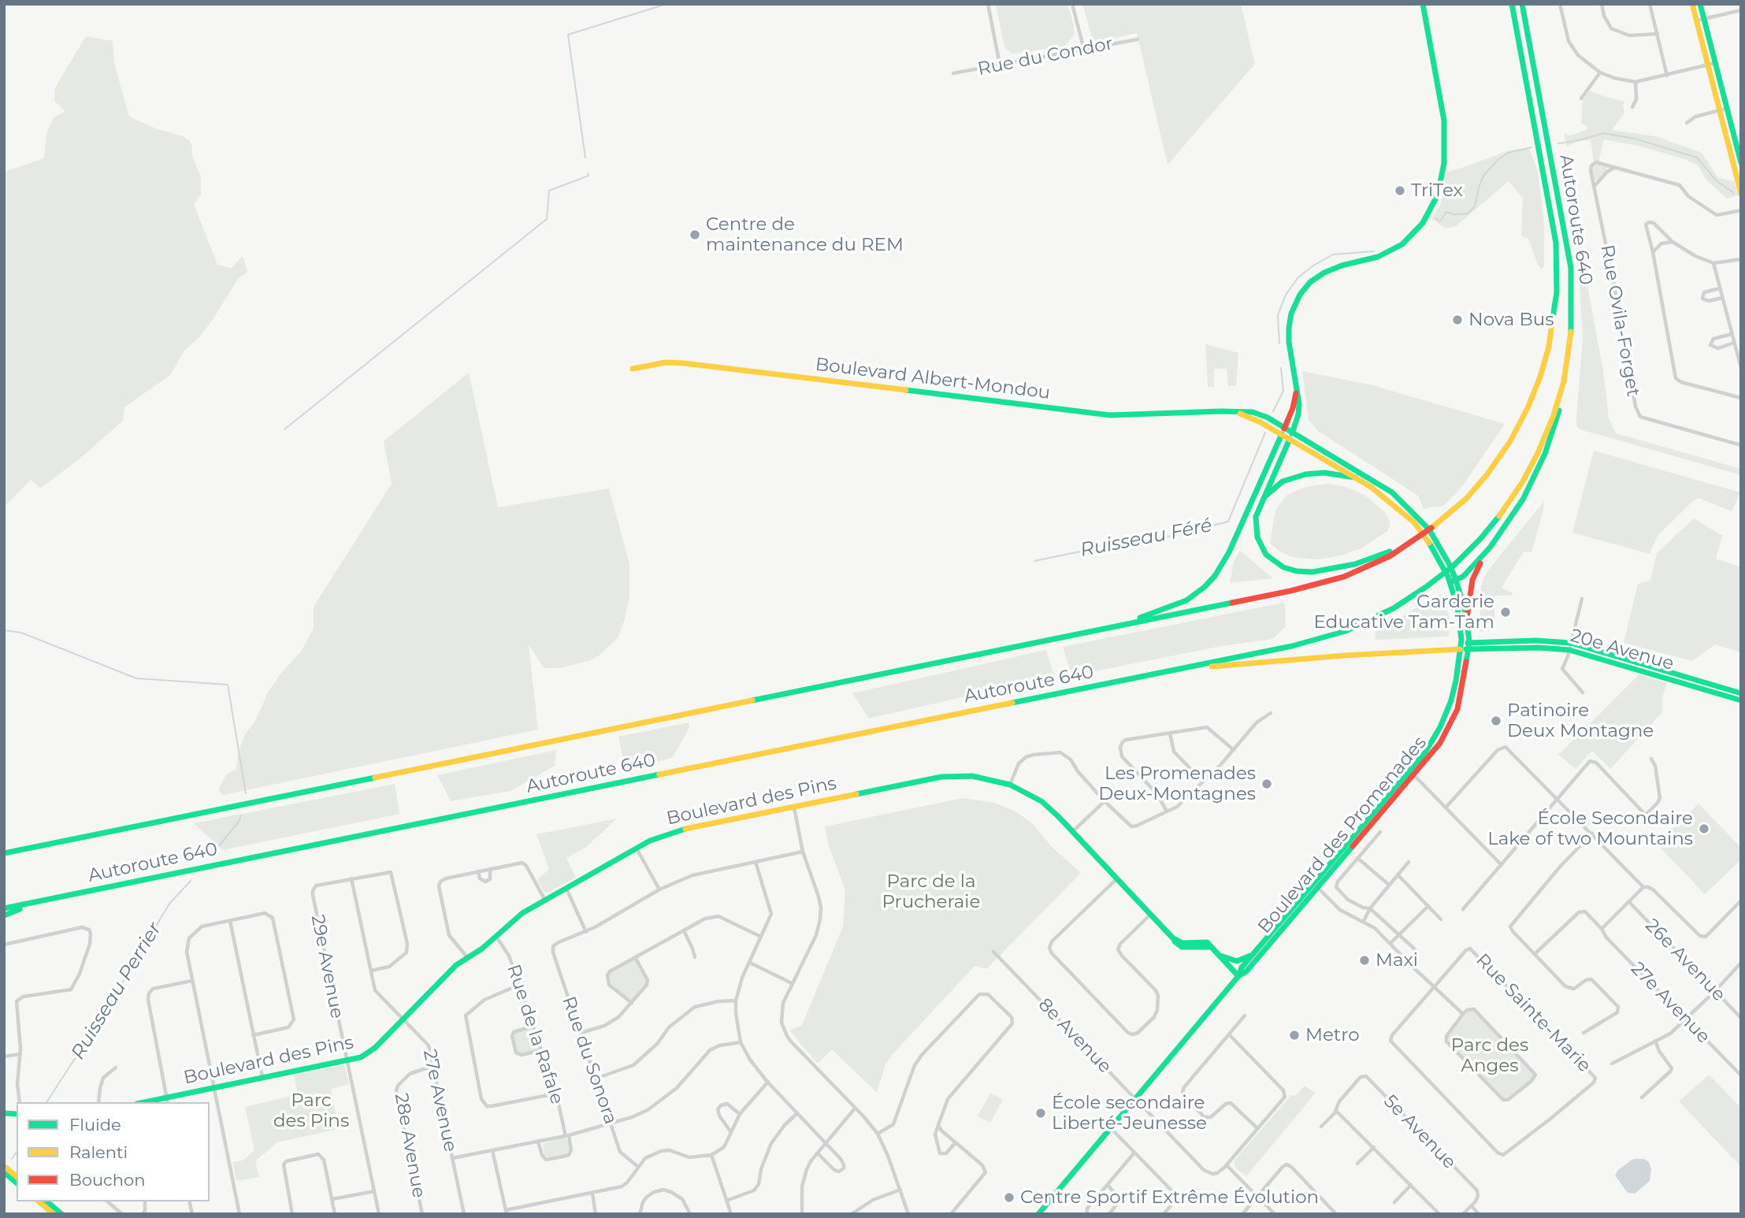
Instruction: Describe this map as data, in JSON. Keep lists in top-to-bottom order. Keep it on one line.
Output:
{"streets":{"main road":["Autoroute 640","Boulevard Albert-Mondou","20e Avenue","Boulevard des Pins","Boulevard des Promenades"],"street":["Rue du Condor","Rue Ovila-Forget","26e Avenue","29e Avenue","27e Avenue","Rue Sainte-Marie","Rue de la Rafale","8e Avenue","Rue du Sonora","5e Avenue","28e Avenue"]},"crossings":[["Autoroute 640","20e Avenue"],["Boulevard Albert-Mondou","Boulevard des Promenades"],["20e Avenue","Boulevard des Promenades"],["Boulevard des Pins","29e Avenue"],["Boulevard des Pins","27e Avenue"],["Boulevard des Pins","Rue de la Rafale"],["Boulevard des Promenades","8e Avenue"],["29e Avenue","27e Avenue"],["27e Avenue","28e Avenue"]],"water":["Ruisseau Féré","Ruisseau Perrier"],"parks":["Parc de la Prucheraie","Parc des Anges","Parc des Pins"],"places":["TriTex","Centre de maintenance du REM","Nova Bus","Garderie Educative Tam-Tam","Patinoire Deux Montagne","Les Promenades Deux-Montagnes","École Secondaire Lake of two Mountains","Maxi","Metro","École secondaire Liberté-Jeunesse","Centre Sportif Extrême Évolution"],"legend":["Fluide","Ralenti","Bouchon"]}
